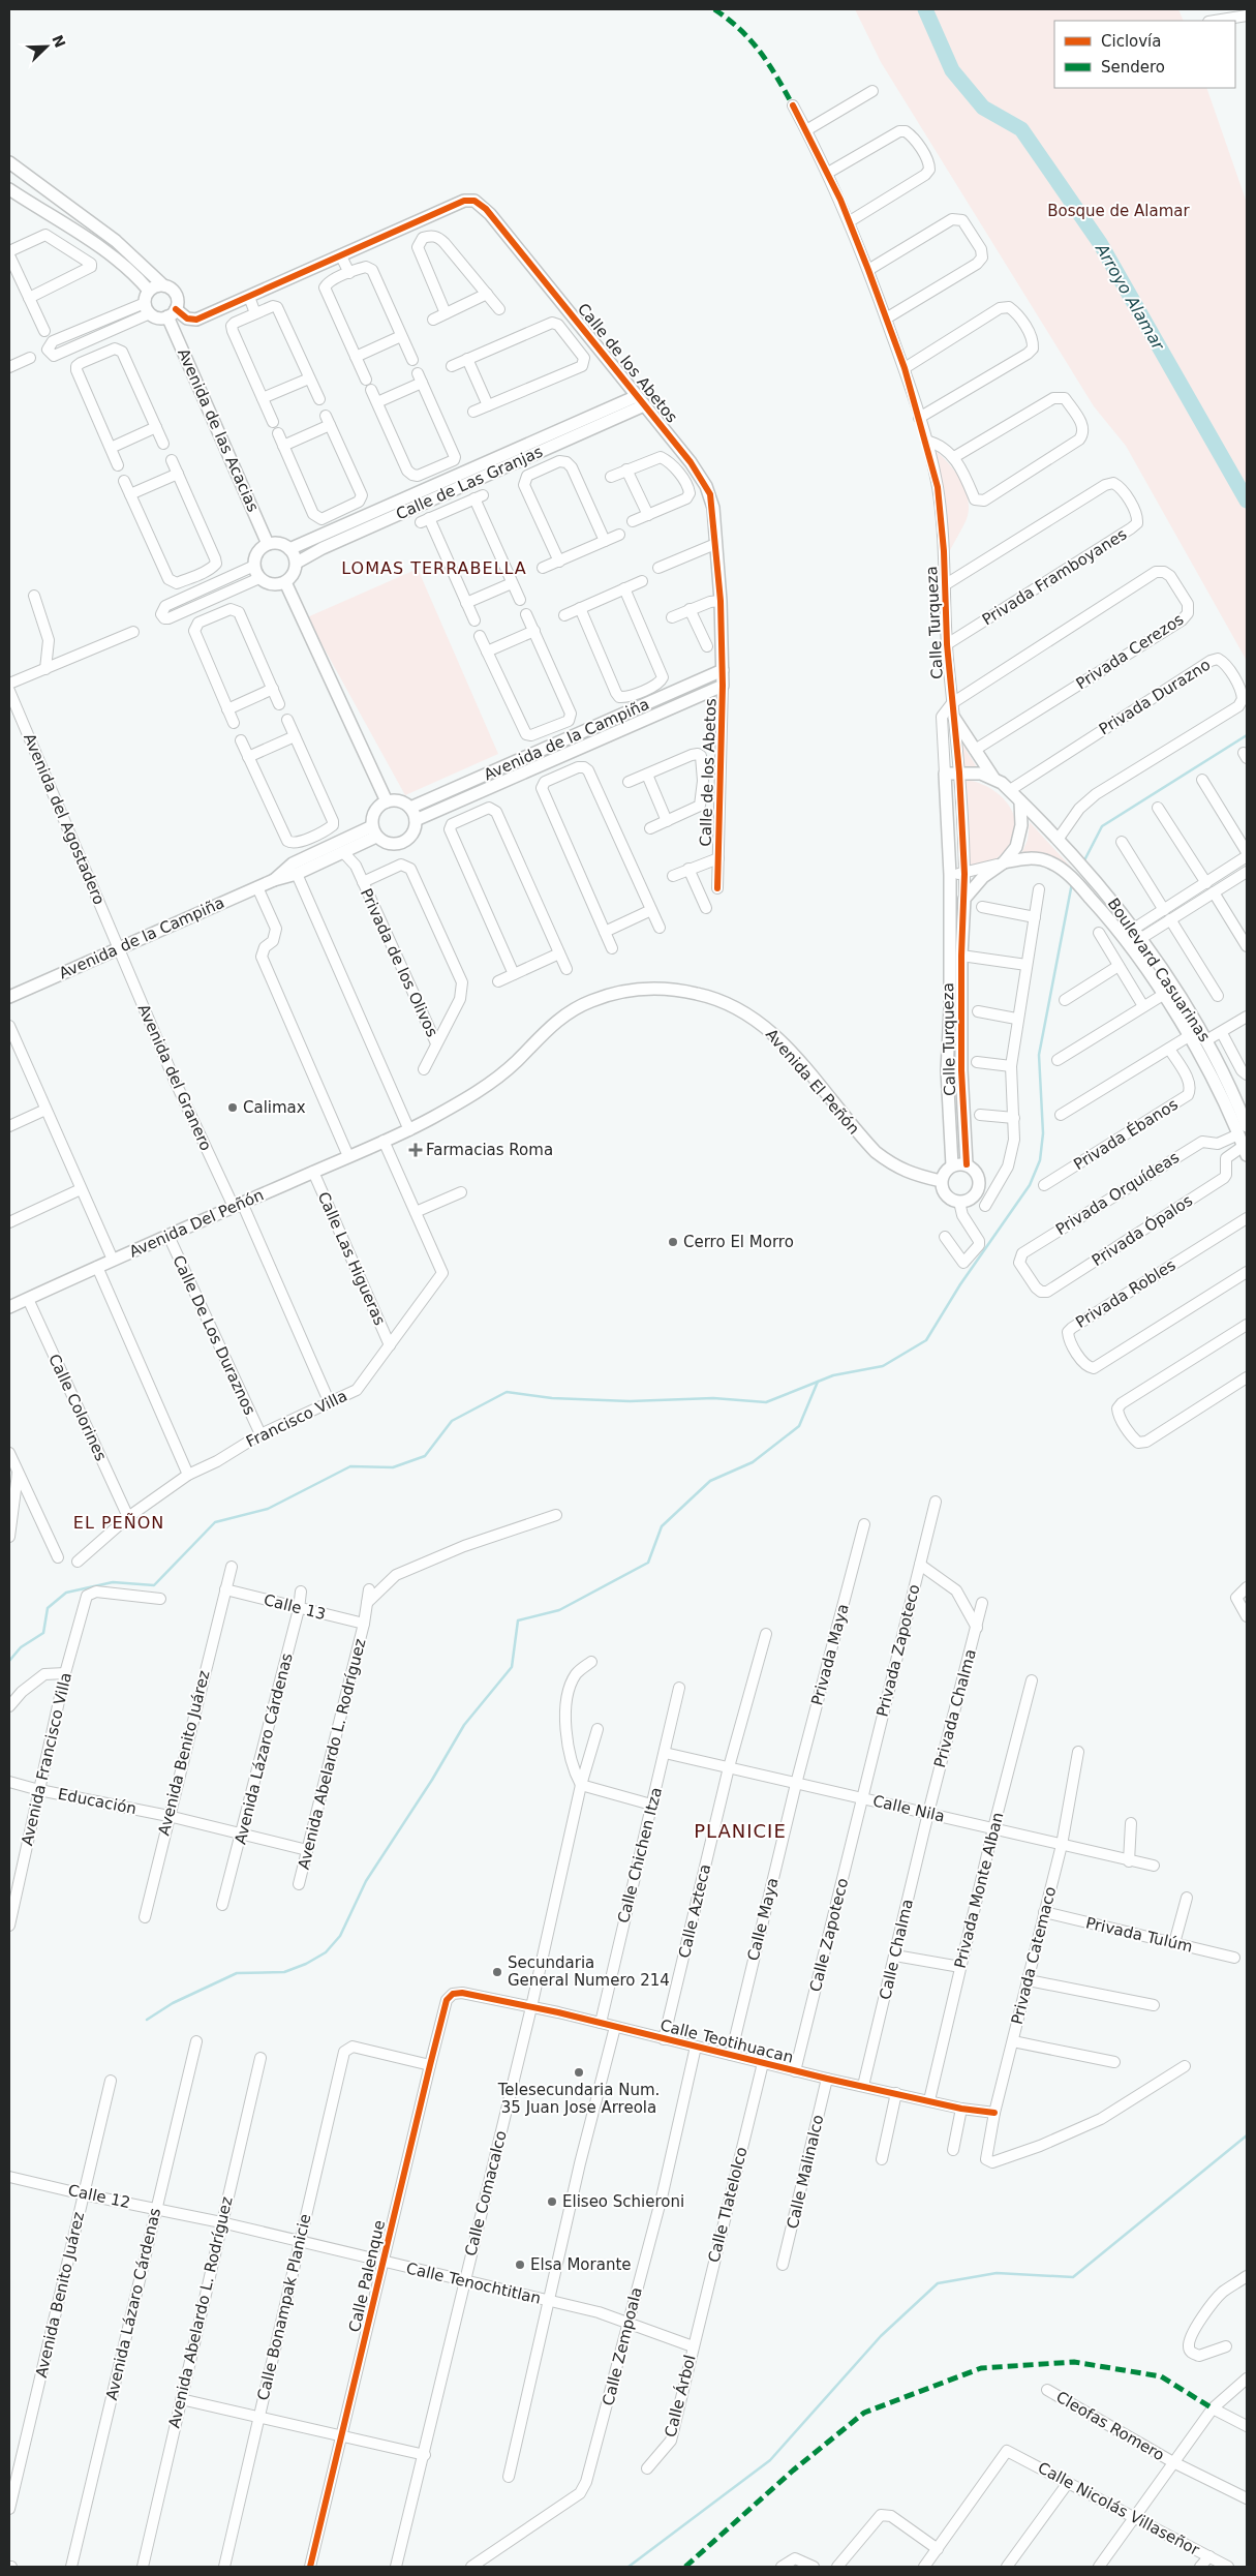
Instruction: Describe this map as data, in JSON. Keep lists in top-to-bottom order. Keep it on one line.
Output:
{"streets":{"street":["Calle de los Abetos","Avenida de las Acacias","Calle de Las Granjas","Privada Framboyanes","Calle Turqueza","Privada Cerezos","Privada Durazno","Avenida de la Campiña","Avenida del Agostadero","Privada de los Olivos","Boulevard Casuarinas","Avenida del Granero","Avenida El Peñón","Privada Ébanos","Privada Orquídeas","Avenida Del Peñón","Privada Ópalos","Calle Las Higueras","Privada Robles","Calle De Los Duraznos","Calle Colorines","Francisco Villa","Calle 13","Privada Zapoteco","Privada Maya","Privada Chalma","Avenida Lázaro Cárdenas","Avenida Benito Juárez","Avenida Abelardo L. Rodríguez","Avenida Francisco Villa","Educación","Calle Nila","Calle Chichen Itza","Privada Monte Alban","Calle Azteca","Calle Maya","Calle Zapoteco","Privada Tulúm","Calle Chalma","Privada Catemaco","Calle Teotihuacan","Calle Malinalco","Calle Comacalco","Calle 12","Calle Tlatelolco","Calle Palenque","Calle Tenochtitlan","Calle Bonampak Planicie","Calle Zempoala","Calle Árbol","Cleofas Romero","Calle Nicolás Villaseñor"]},"crossings":[["Calle de los Abetos","Avenida de las Acacias"],["Calle de los Abetos","Calle de Las Granjas"],["Calle de los Abetos","Avenida de la Campiña"],["Avenida de las Acacias","Calle de Las Granjas"],["Privada Framboyanes","Calle Turqueza"],["Calle Turqueza","Privada Cerezos"],["Calle Turqueza","Boulevard Casuarinas"],["Calle Turqueza","Avenida El Peñón"],["Privada Durazno","Boulevard Casuarinas"],["Avenida de la Campiña","Avenida del Agostadero"],["Avenida de la Campiña","Privada de los Olivos"],["Avenida de la Campiña","Avenida del Granero"],["Avenida del Agostadero","Avenida del Granero"],["Boulevard Casuarinas","Privada Orquídeas"],["Boulevard Casuarinas","Privada Ópalos"],["Avenida del Granero","Avenida Del Peñón"],["Avenida del Granero","Francisco Villa"],["Avenida El Peñón","Avenida Del Peñón"],["Avenida El Peñón","Francisco Villa"],["Privada Orquídeas","Privada Ópalos"],["Avenida Del Peñón","Calle Las Higueras"],["Avenida Del Peñón","Calle De Los Duraznos"],["Avenida Del Peñón","Calle Colorines"],["Avenida Del Peñón","Francisco Villa"],["Calle Las Higueras","Francisco Villa"],["Calle De Los Duraznos","Francisco Villa"],["Calle Colorines","Francisco Villa"],["Calle 13","Avenida Lázaro Cárdenas"],["Calle 13","Avenida Benito Juárez"],["Calle 13","Avenida Abelardo L. Rodríguez"],["Privada Zapoteco","Calle Nila"],["Privada Zapoteco","Calle Zapoteco"],["Privada Maya","Calle Nila"],["Privada Maya","Calle Maya"],["Privada Chalma","Calle Nila"],["Privada Chalma","Calle Chalma"],["Avenida Lázaro Cárdenas","Educación"],["Avenida Lázaro Cárdenas","Calle 12"],["Avenida Benito Juárez","Educación"],["Avenida Benito Juárez","Calle 12"],["Avenida Abelardo L. Rodríguez","Educación"],["Avenida Abelardo L. Rodríguez","Calle 12"],["Avenida Abelardo L. Rodríguez","Calle Tenochtitlan"],["Avenida Francisco Villa","Educación"],["Calle Nila","Calle Chichen Itza"],["Calle Nila","Privada Monte Alban"],["Calle Nila","Calle Azteca"],["Calle Nila","Calle Maya"],["Calle Nila","Calle Zapoteco"],["Calle Nila","Calle Chalma"],["Calle Nila","Privada Catemaco"],["Calle Chichen Itza","Calle Teotihuacan"],["Privada Monte Alban","Calle Teotihuacan"],["Calle Azteca","Calle Teotihuacan"],["Calle Maya","Calle Teotihuacan"],["Calle Zapoteco","Calle Teotihuacan"],["Privada Tulúm","Privada Catemaco"],["Calle Chalma","Calle Teotihuacan"],["Privada Catemaco","Calle Teotihuacan"],["Calle Teotihuacan","Calle Malinalco"],["Calle Teotihuacan","Calle Comacalco"],["Calle Teotihuacan","Calle Tlatelolco"],["Calle Teotihuacan","Calle Palenque"],["Calle Teotihuacan","Calle Zempoala"],["Calle Comacalco","Calle Tenochtitlan"],["Calle 12","Calle Tenochtitlan"],["Calle Tlatelolco","Calle Tenochtitlan"],["Calle Tlatelolco","Calle Árbol"],["Calle Palenque","Calle Tenochtitlan"],["Calle Palenque","Calle Bonampak Planicie"],["Calle Tenochtitlan","Calle Bonampak Planicie"],["Calle Tenochtitlan","Calle Zempoala"],["Calle Tenochtitlan","Calle Árbol"]],"districts":["LOMAS TERRABELLA","EL PEÑON","PLANICIE"],"water":["Arroyo Alamar"],"parks":["Bosque de Alamar"],"places":{"other":["Calimax","Cerro El Morro","Secundaria General Numero 214","Telesecundaria Num. 35 Juan Jose Arreola","Eliseo Schieroni","Elsa Morante"],"health":["Farmacias Roma"]},"legend":["Ciclovía","Sendero"],"north":"top right"}
